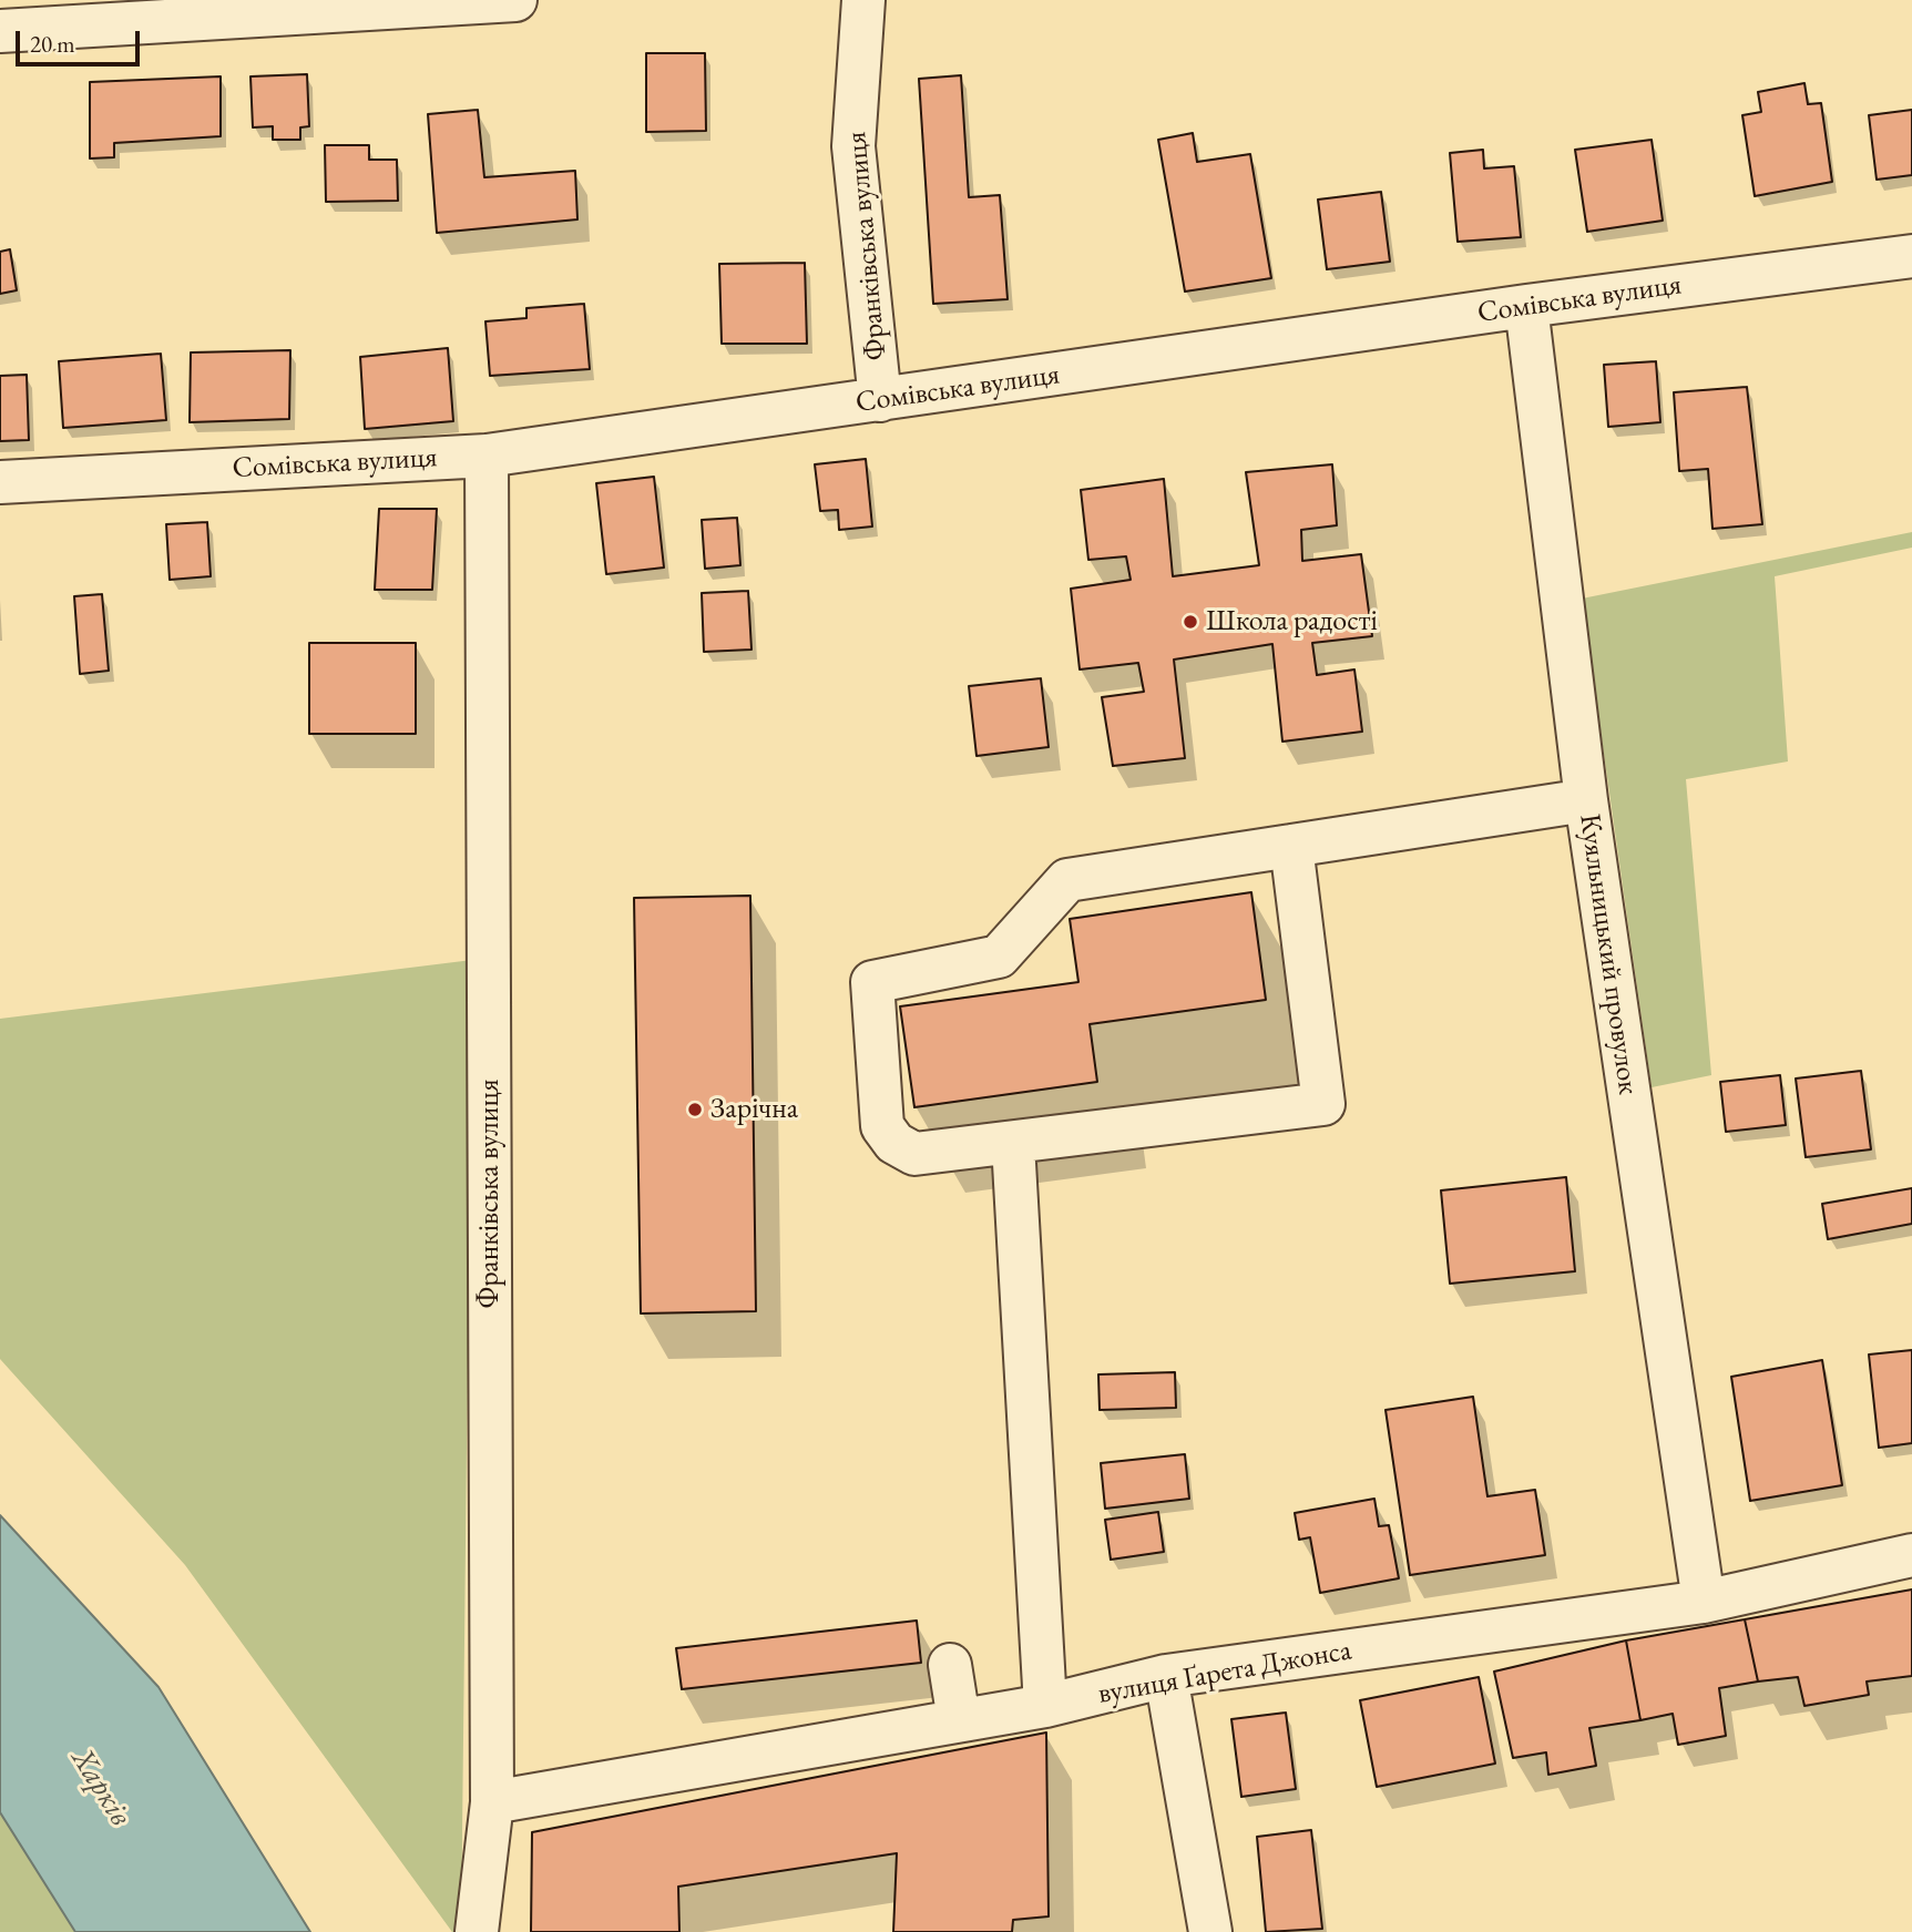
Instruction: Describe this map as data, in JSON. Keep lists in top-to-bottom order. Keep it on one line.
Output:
{"streets":{"street":["Франківська вулиця","Сомівська вулиця","Куяльницький провулок","вулиця Ґарета Джонса"]},"crossings":[["Франківська вулиця","Сомівська вулиця"],["Франківська вулиця","вулиця Ґарета Джонса"],["Сомівська вулиця","Куяльницький провулок"],["Куяльницький провулок","вулиця Ґарета Джонса"]],"water":["Харків"],"places":["Школа радості","Зарічна"],"scale_bar":"20 m"}
